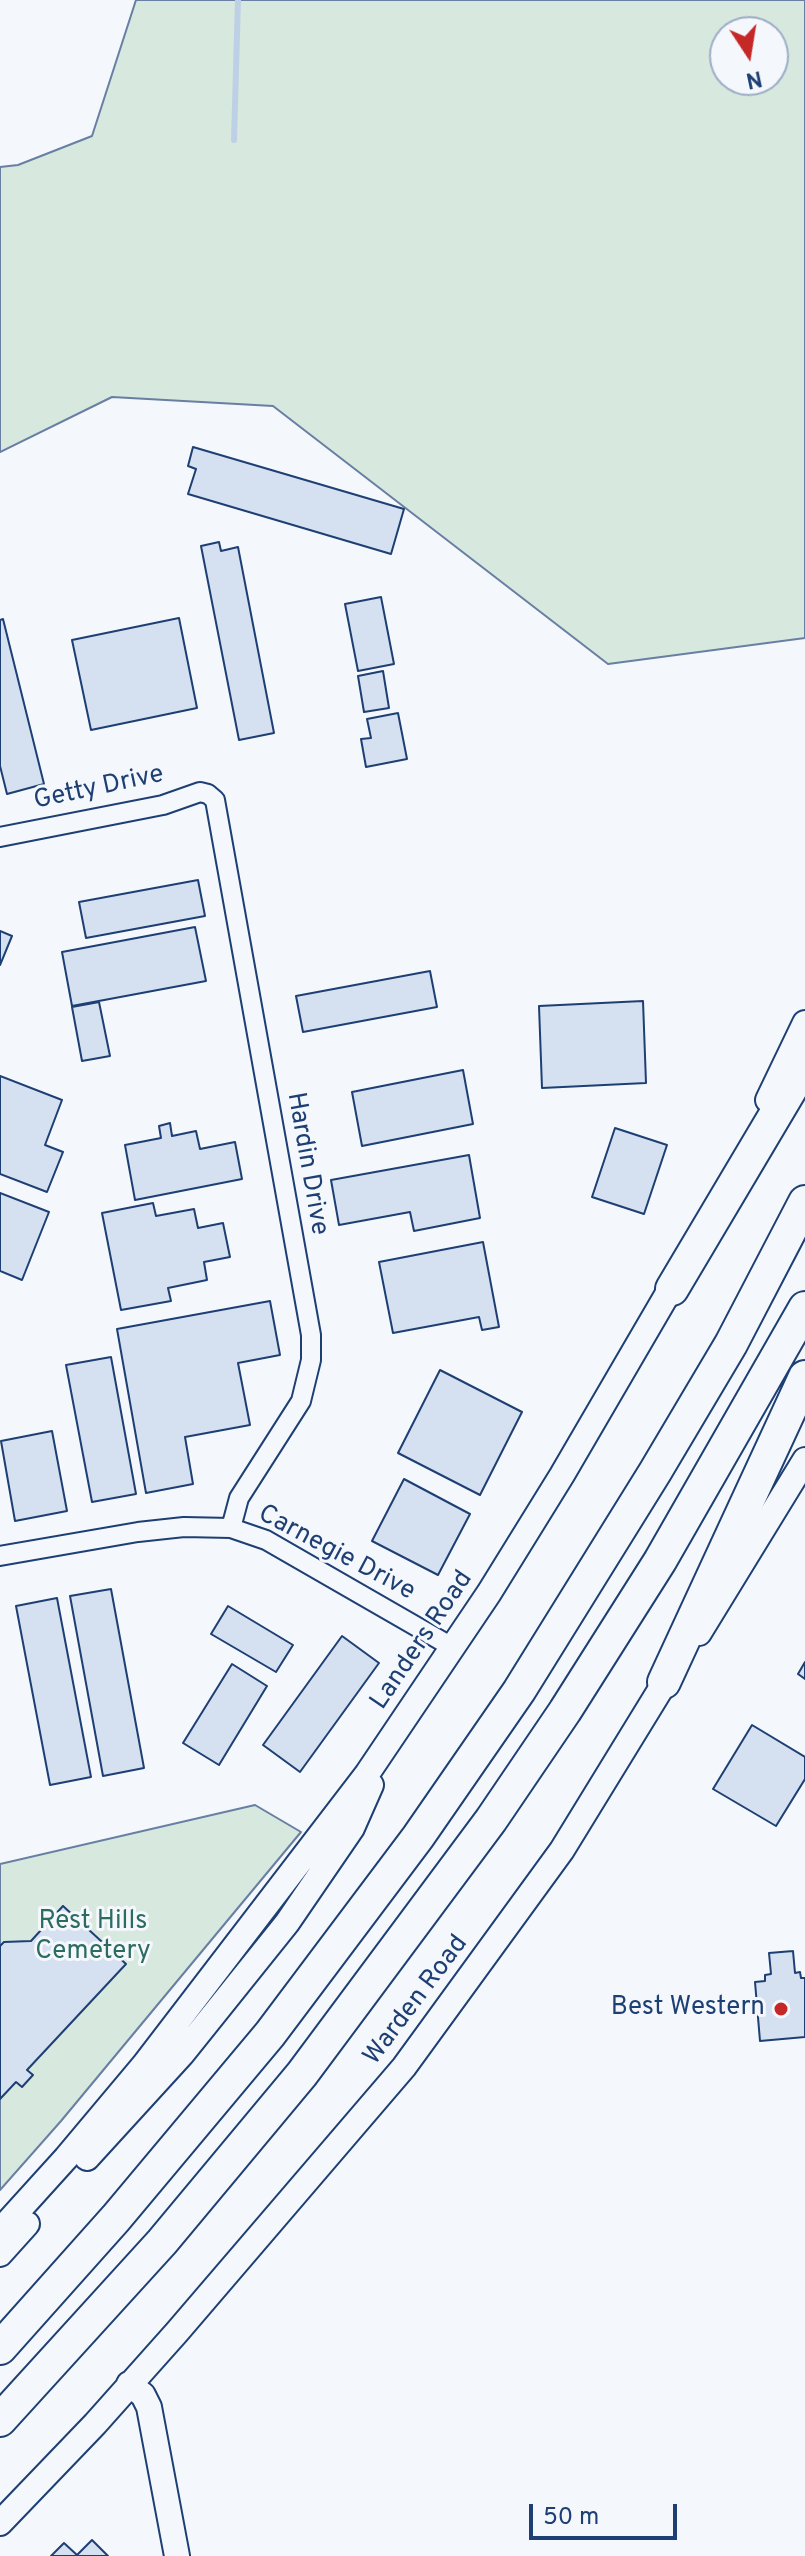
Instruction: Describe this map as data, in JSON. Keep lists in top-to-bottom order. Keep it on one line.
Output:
{"streets":{"main road":["Landers Road","Warden Road"],"street":["Getty Drive","Hardin Drive","Carnegie Drive"]},"crossings":[["Getty Drive","Hardin Drive"],["Hardin Drive","Carnegie Drive"],["Carnegie Drive","Landers Road"]],"parks":["Rest Hills Cemetery"],"places":["Best Western"],"scale_bar":"50 m","north":"bottom"}
